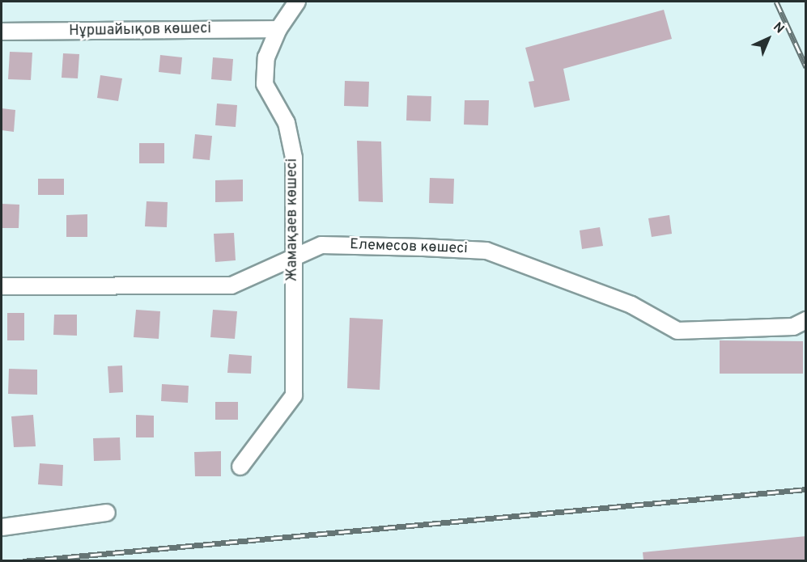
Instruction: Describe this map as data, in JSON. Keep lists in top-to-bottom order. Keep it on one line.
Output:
{"streets":{"street":["Нұршайықов көшесі","Жамақаев көшесі","Елемесов көшесі"]},"crossings":[["Нұршайықов көшесі","Жамақаев көшесі"],["Жамақаев көшесі","Елемесов көшесі"]],"north":"top right"}
